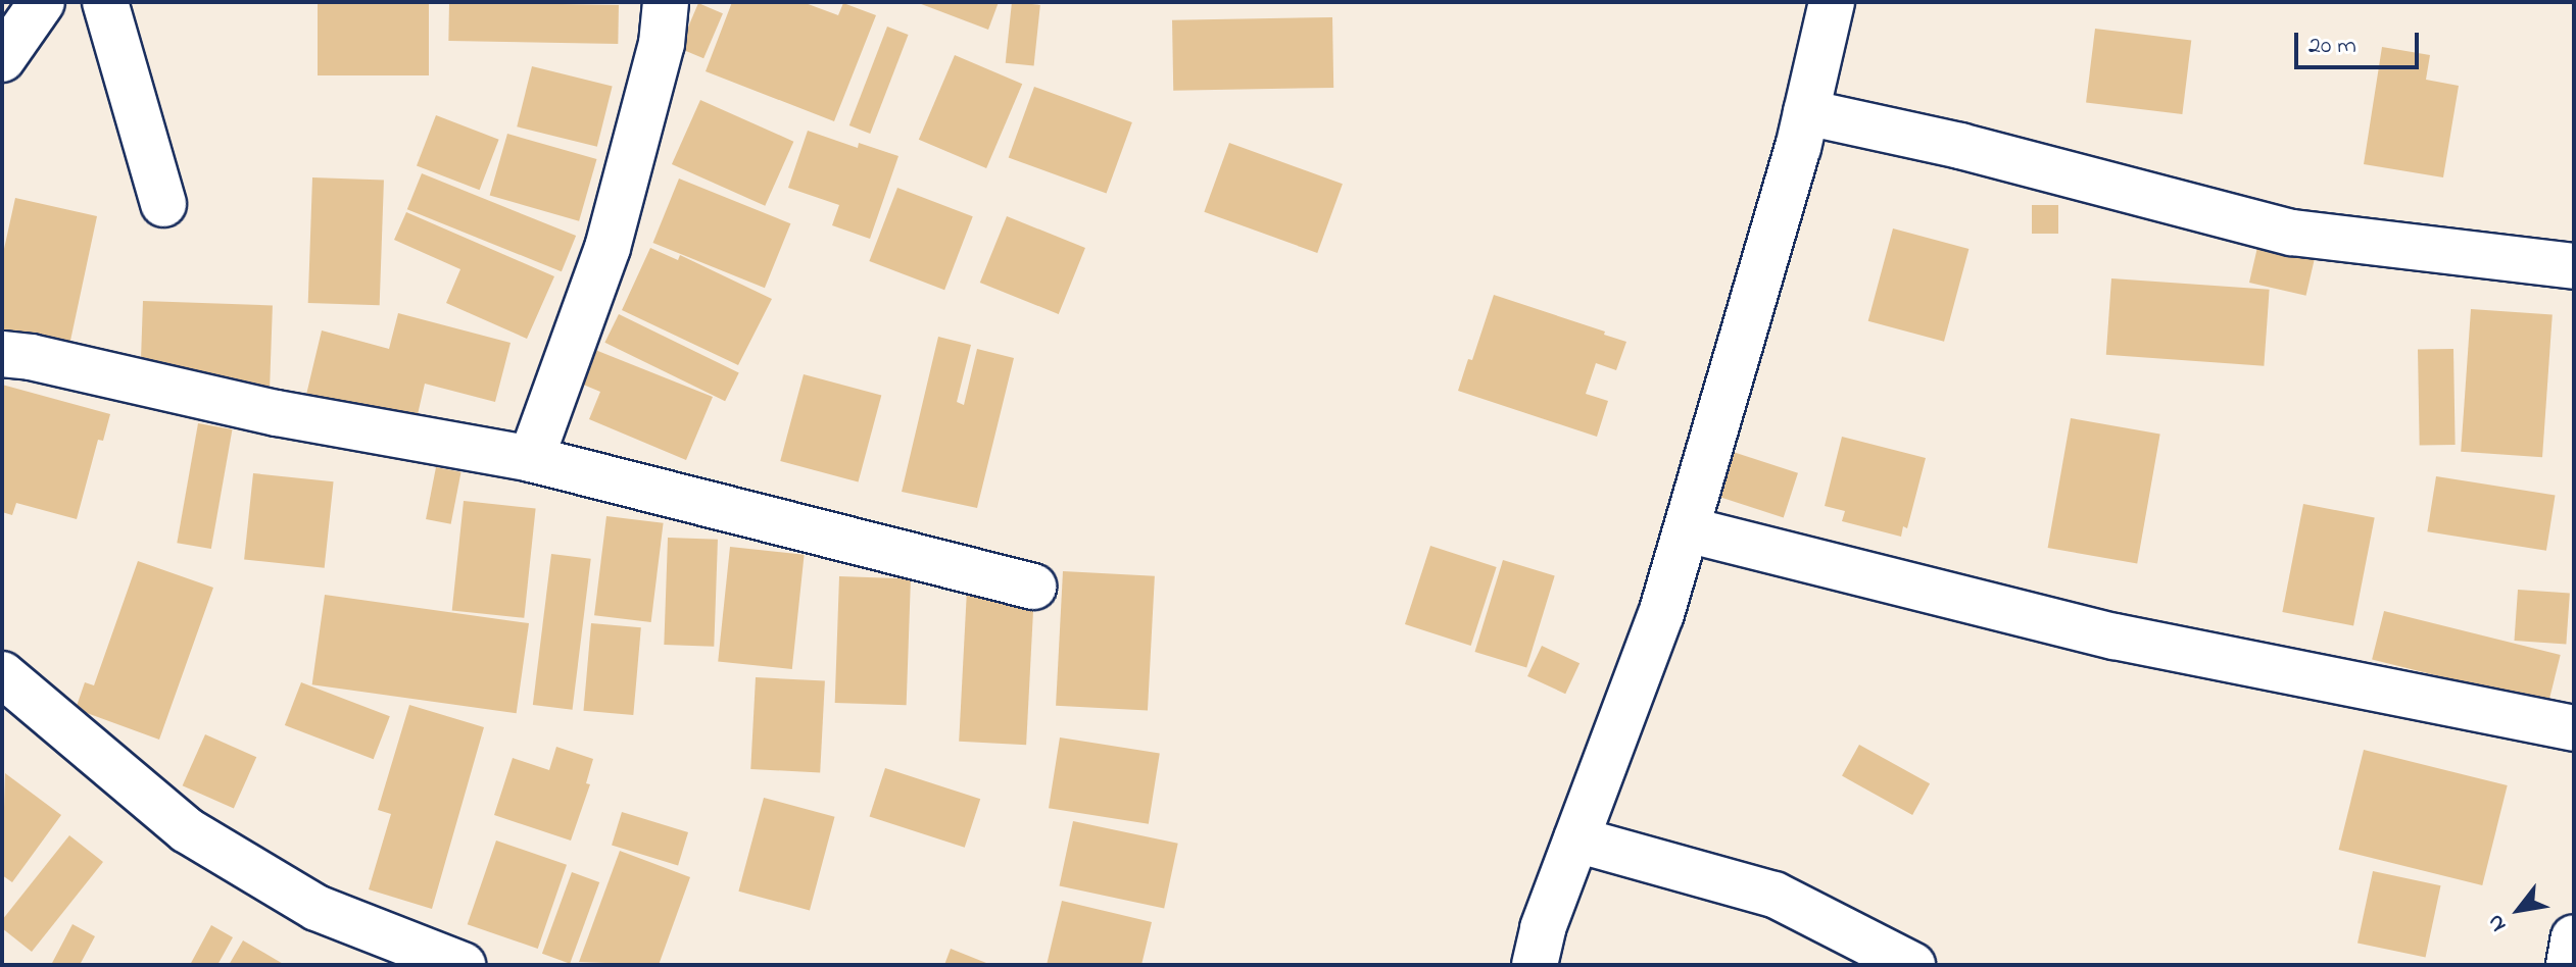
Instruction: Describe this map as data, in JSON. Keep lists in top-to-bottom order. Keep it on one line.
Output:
{"scale_bar":"20 m","north":"bottom left"}
